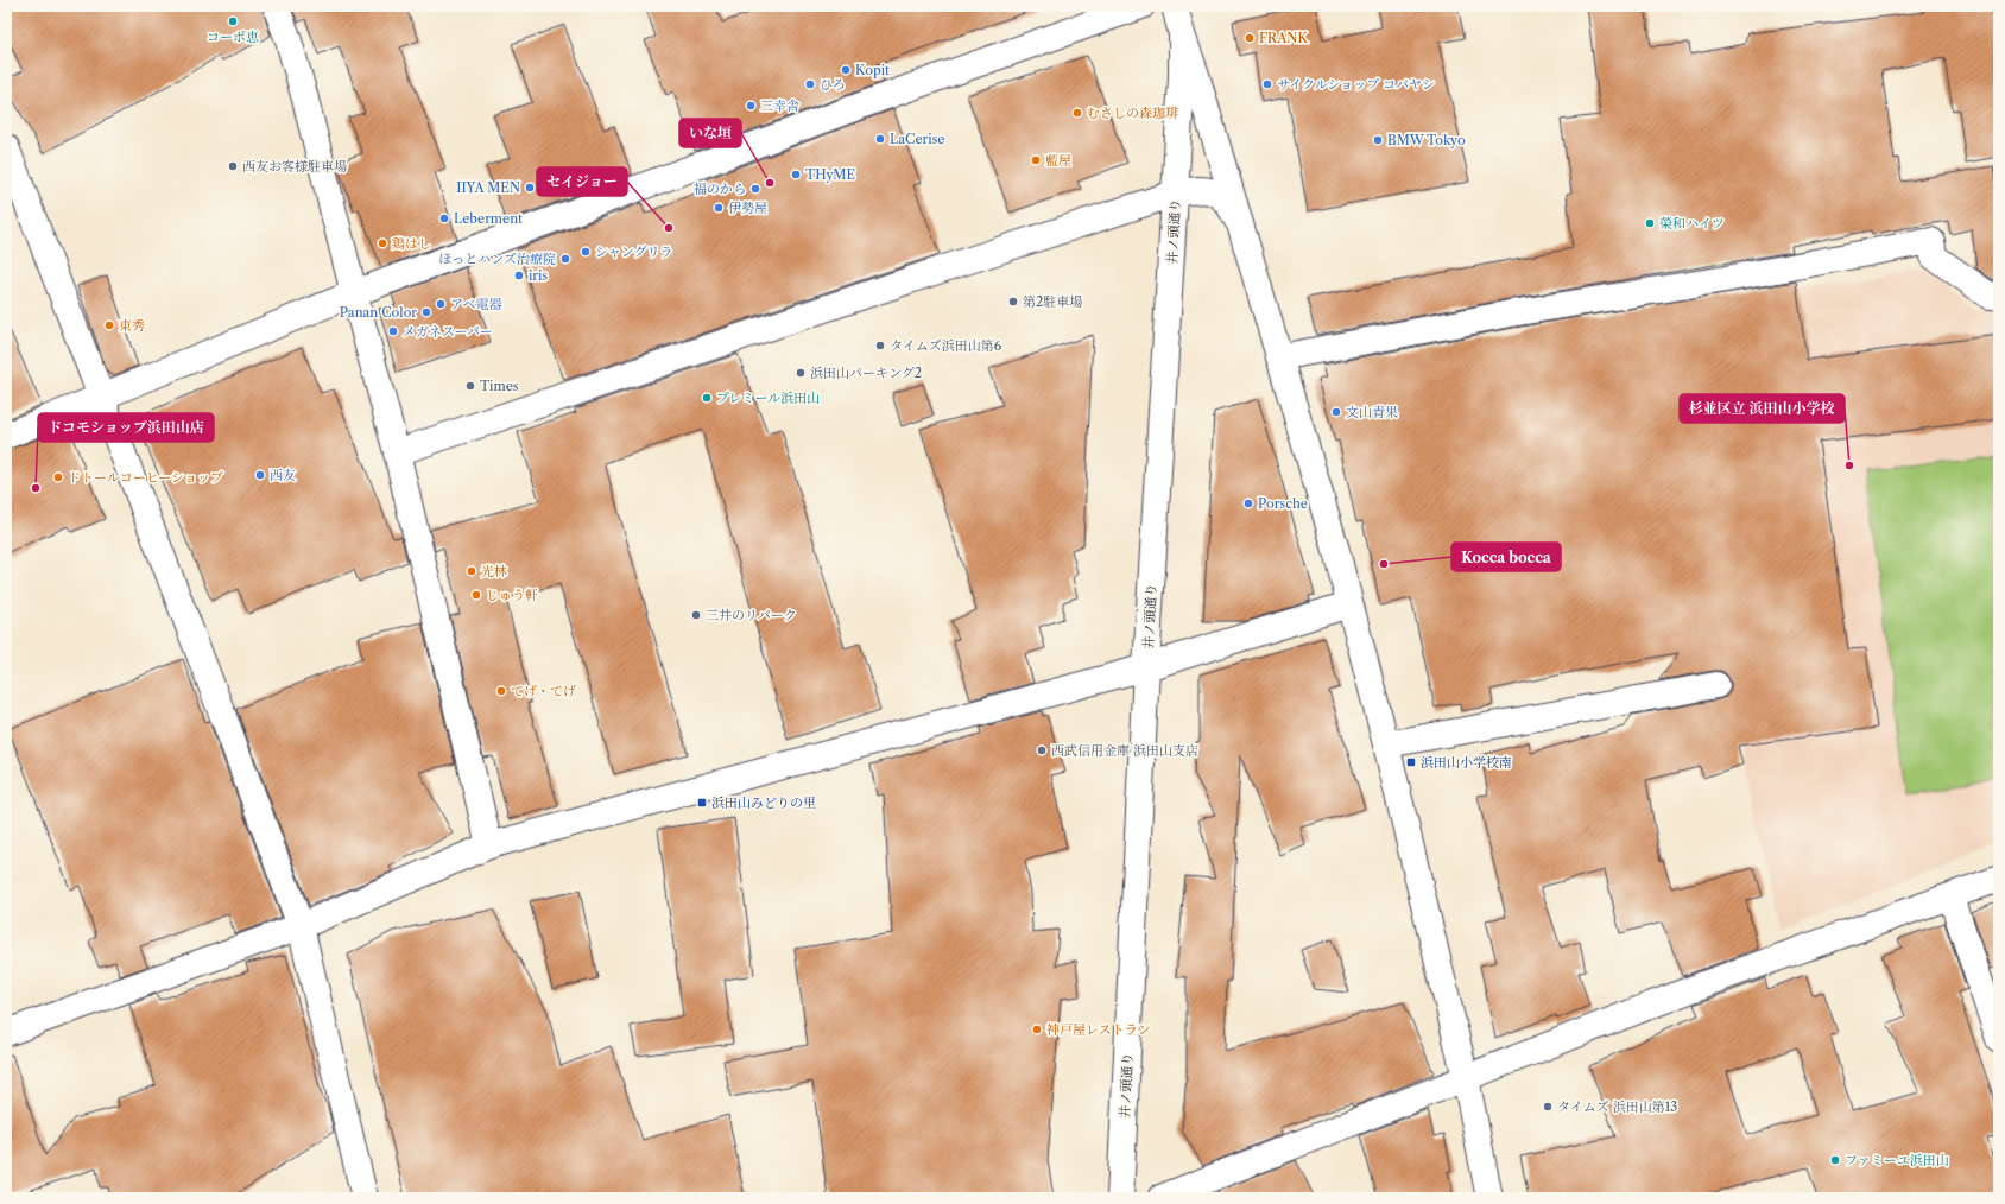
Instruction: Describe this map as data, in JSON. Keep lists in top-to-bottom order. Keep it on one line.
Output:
{"streets":{"street":["井ノ頭通り"]},"places":{"other":["コーポ恵","FRANK","Kopit","ひろ","サイクルショップ コバヤシ","三幸舎","むさしの森珈琲","LaCerise","BMW Tokyo","藍屋","西友お客様駐車場","THyME","いな垣","IIYA MEN","福のから","伊勢屋","Leberment","榮和ハイツ","セイジョー","鶏はし","シャングリラ","ほっとハンズ治療院","iris","第2駐車場","アベ電器","Panan Color","東秀","メガネスーパー","タイムズ浜田山第6","浜田山パーキング2","Times","プレミール浜田山","文山青果","杉並区立 浜田山小学校","西友","ドトールコーヒーショップ","ドコモショップ浜田山店","Porsche","Kocca bocca","光林","じゅう軒","三井のリパーク","てげ・てげ","西武信用金庫 浜田山支店","神戸屋レストラン","タイムズ 浜田山第13","ファミーユ浜田山"],"transit":["浜田山小学校南","浜田山みどりの里"]}}
